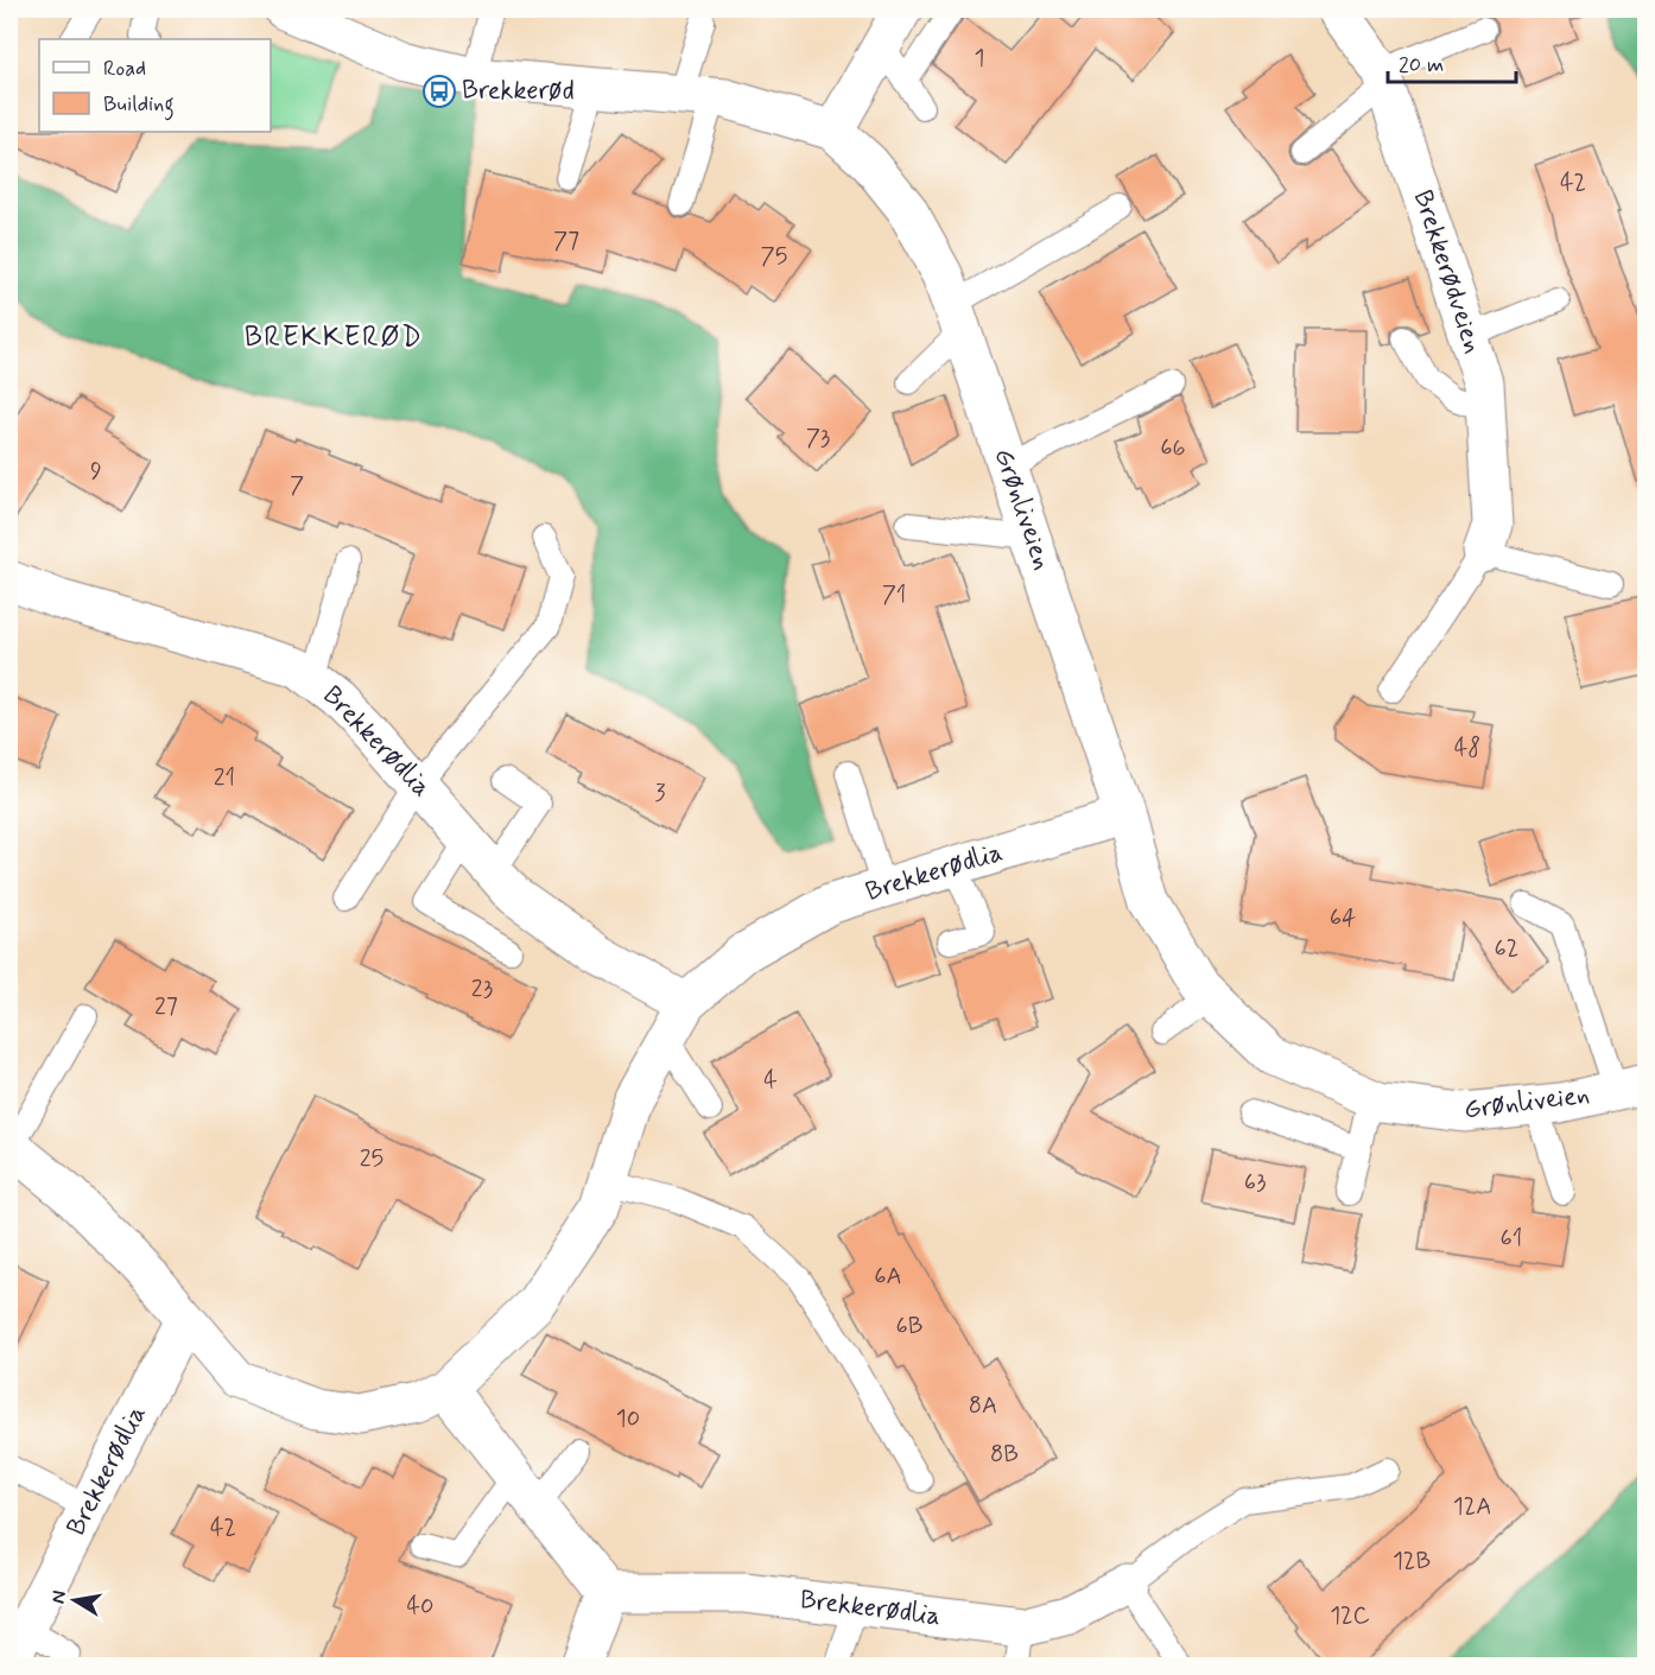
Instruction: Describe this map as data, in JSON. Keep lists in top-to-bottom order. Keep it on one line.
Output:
{"streets":{"street":["Brekkerødveien","Grønliveien","Brekkerødlia"]},"crossings":[["Grønliveien","Brekkerødlia"]],"districts":["BREKKERØD"],"places":{"bus stop":["Brekkerød"]},"house_numbers":["1","42","77","75","73","66","9","7","71","48","21","3","64","62","23","27","4","25","63","61","6A","6B","8A","10","8B","12A","42","12B","40","12C"],"legend":["Road","Building"],"scale_bar":"20 m","north":"left"}
